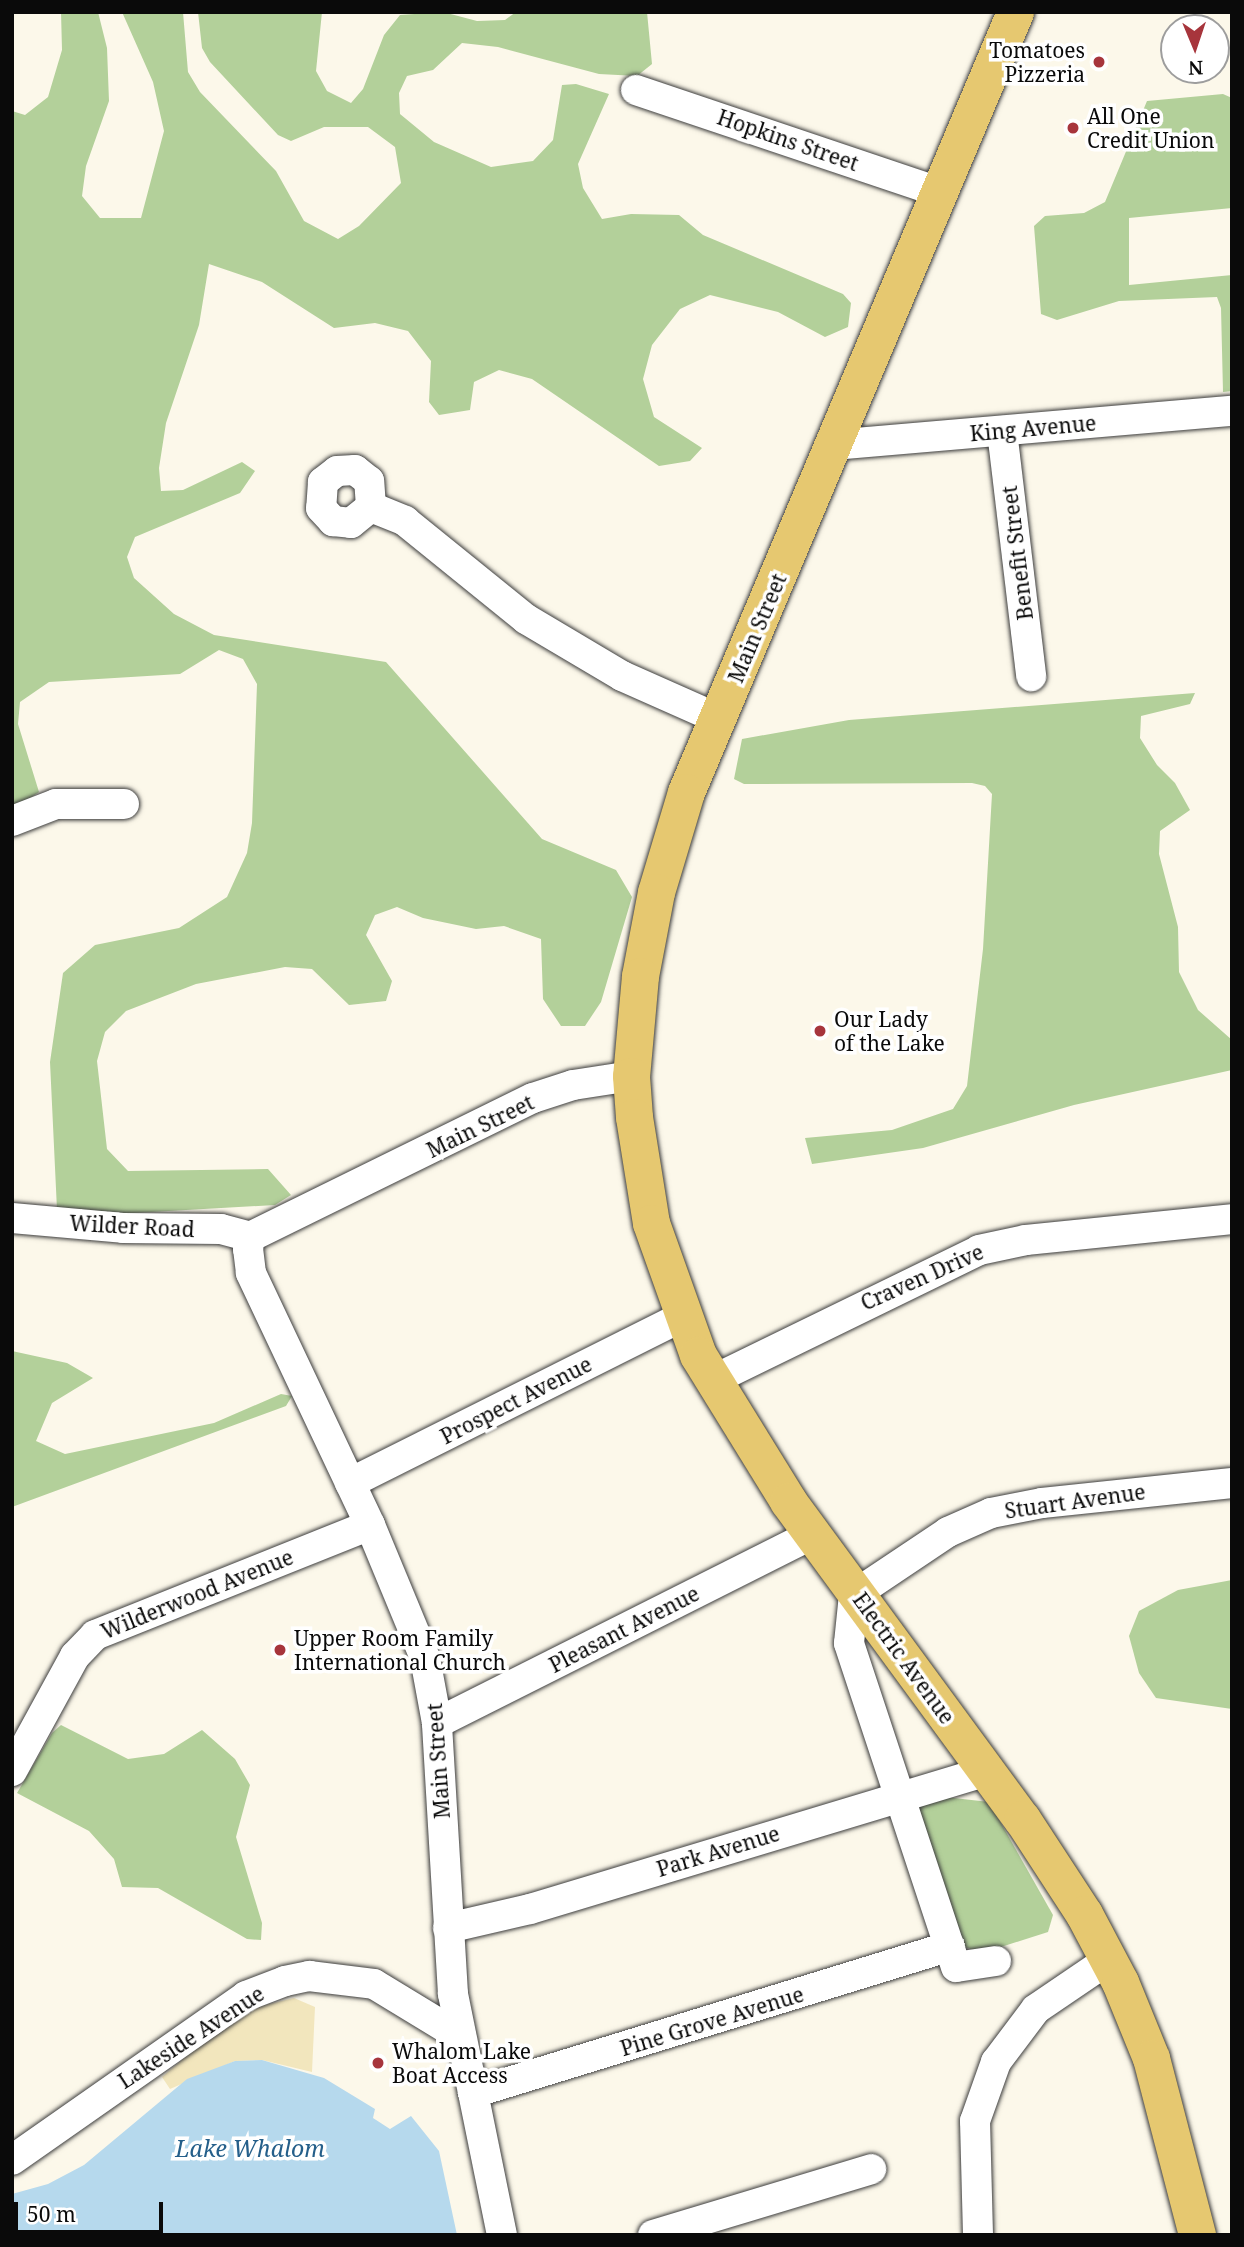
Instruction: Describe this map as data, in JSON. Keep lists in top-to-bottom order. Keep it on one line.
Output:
{"streets":{"main road":["Main Street","Electric Avenue"],"street":["Hopkins Street","King Avenue","Benefit Street","Wilder Road","Craven Drive","Prospect Avenue","Stuart Avenue","Wilderwood Avenue","Pleasant Avenue","Park Avenue","Pine Grove Avenue","Lakeside Avenue"]},"crossings":[["Hopkins Street","Main Street"],["King Avenue","Benefit Street"],["King Avenue","Main Street"],["Main Street","Wilder Road"],["Main Street","Prospect Avenue"],["Main Street","Wilderwood Avenue"],["Main Street","Pleasant Avenue"],["Main Street","Electric Avenue"],["Main Street","Park Avenue"],["Main Street","Pine Grove Avenue"],["Main Street","Lakeside Avenue"],["Craven Drive","Electric Avenue"],["Prospect Avenue","Electric Avenue"],["Stuart Avenue","Electric Avenue"],["Pleasant Avenue","Electric Avenue"],["Electric Avenue","Park Avenue"]],"water":["Lake Whalom"],"places":["Tomatoes Pizzeria","All One Credit Union","Our Lady of the Lake","Upper Room Family International Church","Whalom Lake Boat Access"],"scale_bar":"50 m","north":"bottom"}
